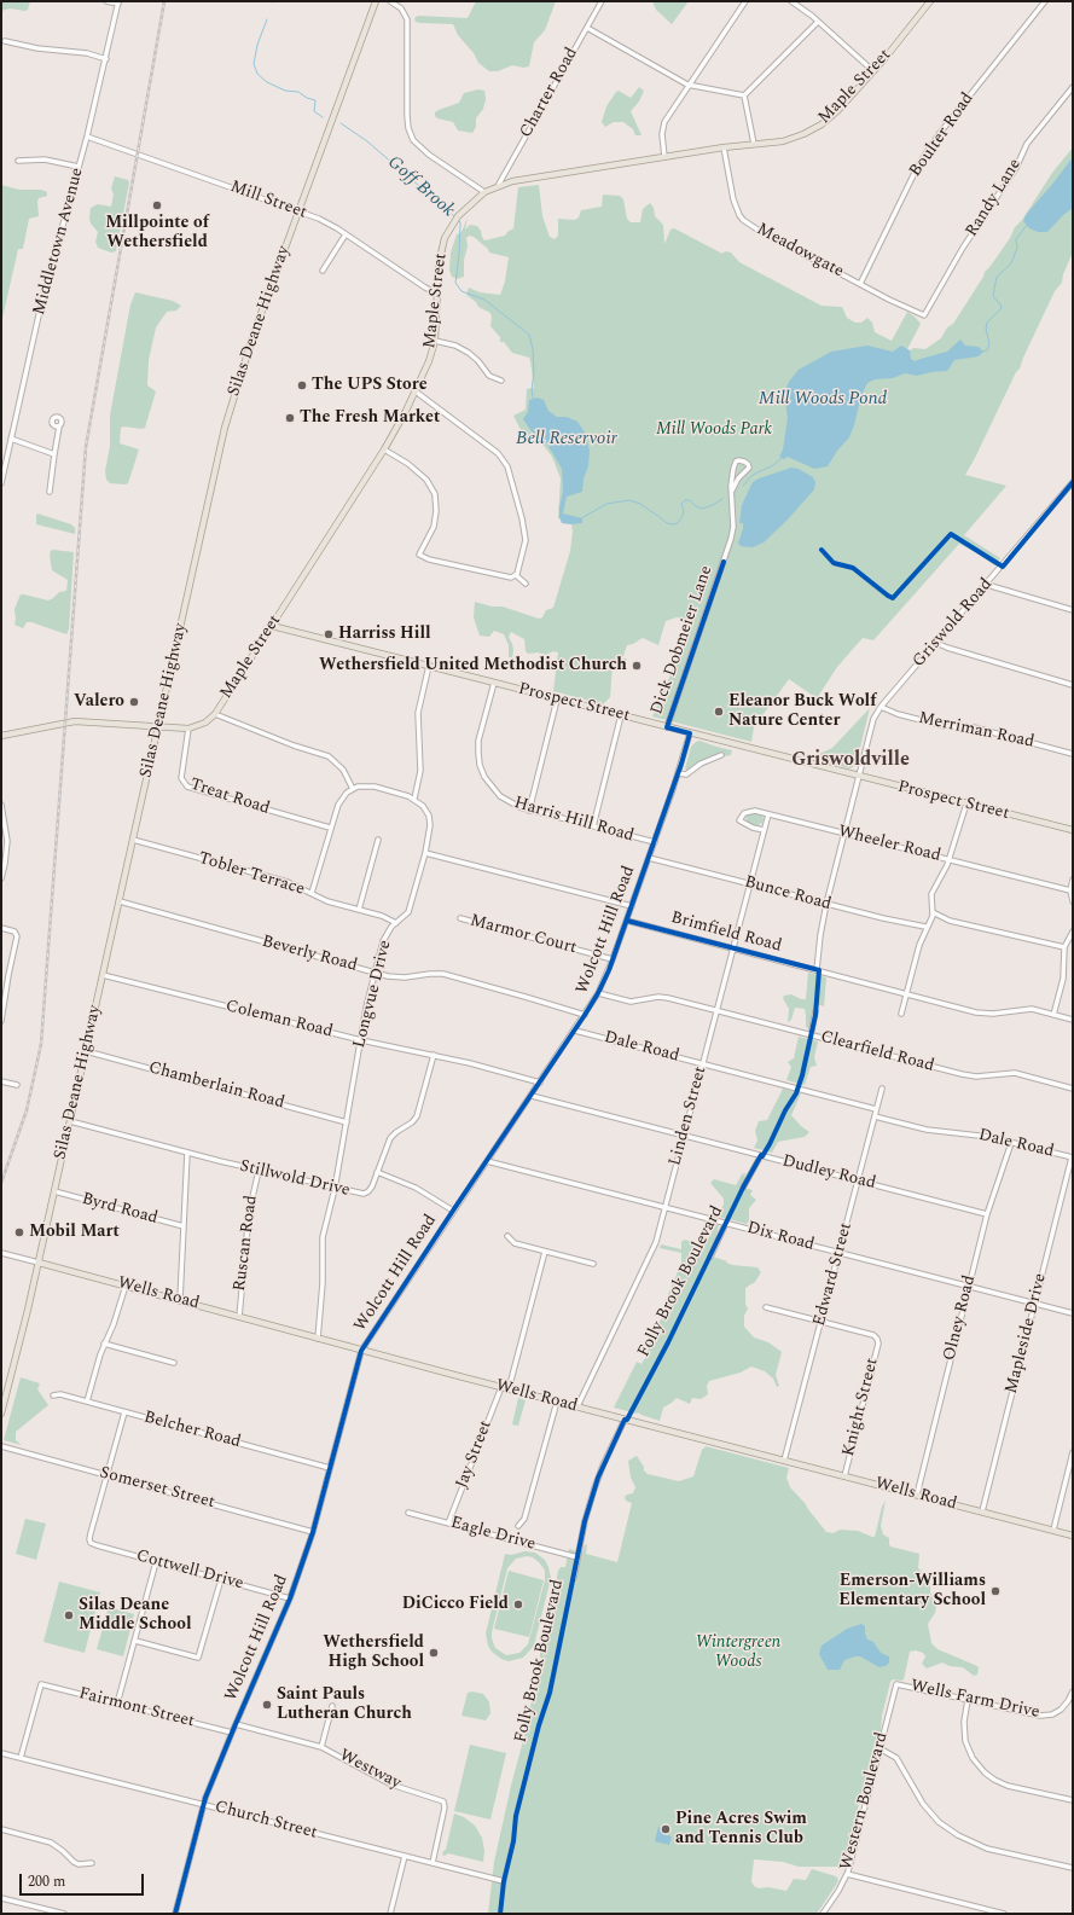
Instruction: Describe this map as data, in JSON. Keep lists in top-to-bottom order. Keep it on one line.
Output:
{"streets":{"main road":["Maple Street","Silas Deane Highway","Prospect Street","Wells Road"],"street":["Charter Road","Boulter Road","Randy Lane","Mill Street","Middletown Avenue","Meadowgate","Griswold Road","Dick Dobmeier Lane","Merriman Road","Treat Road","Harris Hill Road","Wheeler Road","Tobler Terrace","Bunce Road","Wolcott Hill Road","Brimfield Road","Marmor Court","Beverly Road","Longvue Drive","Coleman Road","Dale Road","Clearfield Road","Chamberlain Road","Linden Street","Dudley Road","Stillwold Drive","Byrd Road","Dix Road","Ruscan Road","Edward Street","Folly Brook Boulevard","Olney Road","Mapleside Drive","Knight Street","Belcher Road","Jay Street","Somerset Street","Eagle Drive","Cottwell Drive","Wells Farm Drive","Fairmont Street","Westway","Western Boulevard","Church Street"]},"crossings":[["Maple Street","Charter Road"],["Maple Street","Mill Street"],["Maple Street","Meadowgate"],["Maple Street","Silas Deane Highway"],["Maple Street","Prospect Street"],["Maple Street","Treat Road"],["Boulter Road","Meadowgate"],["Randy Lane","Meadowgate"],["Mill Street","Middletown Avenue"],["Mill Street","Silas Deane Highway"],["Silas Deane Highway","Tobler Terrace"],["Silas Deane Highway","Beverly Road"],["Silas Deane Highway","Coleman Road"],["Silas Deane Highway","Chamberlain Road"],["Silas Deane Highway","Stillwold Drive"],["Silas Deane Highway","Byrd Road"],["Silas Deane Highway","Wells Road"],["Griswold Road","Prospect Street"],["Griswold Road","Merriman Road"],["Dick Dobmeier Lane","Prospect Street"],["Prospect Street","Harris Hill Road"],["Prospect Street","Wolcott Hill Road"],["Treat Road","Tobler Terrace"],["Treat Road","Longvue Drive"],["Harris Hill Road","Wolcott Hill Road"],["Wheeler Road","Linden Street"],["Tobler Terrace","Longvue Drive"],["Bunce Road","Wolcott Hill Road"],["Bunce Road","Linden Street"],["Wolcott Hill Road","Brimfield Road"],["Wolcott Hill Road","Marmor Court"],["Wolcott Hill Road","Beverly Road"],["Wolcott Hill Road","Coleman Road"],["Wolcott Hill Road","Dale Road"],["Wolcott Hill Road","Clearfield Road"],["Wolcott Hill Road","Dudley Road"],["Wolcott Hill Road","Dix Road"],["Wolcott Hill Road","Wells Road"],["Wolcott Hill Road","Belcher Road"],["Wolcott Hill Road","Somerset Street"],["Wolcott Hill Road","Cottwell Drive"],["Wolcott Hill Road","Fairmont Street"],["Wolcott Hill Road","Westway"],["Wolcott Hill Road","Church Street"],["Brimfield Road","Linden Street"],["Beverly Road","Longvue Drive"],["Longvue Drive","Coleman Road"],["Longvue Drive","Chamberlain Road"],["Longvue Drive","Stillwold Drive"],["Longvue Drive","Wells Road"],["Coleman Road","Stillwold Drive"],["Dale Road","Linden Street"],["Dale Road","Edward Street"],["Dale Road","Olney Road"],["Dale Road","Mapleside Drive"],["Clearfield Road","Linden Street"],["Linden Street","Dudley Road"],["Linden Street","Dix Road"],["Linden Street","Wells Road"],["Dudley Road","Edward Street"],["Dudley Road","Olney Road"],["Stillwold Drive","Ruscan Road"],["Dix Road","Edward Street"],["Dix Road","Folly Brook Boulevard"],["Dix Road","Olney Road"],["Dix Road","Mapleside Drive"],["Ruscan Road","Wells Road"],["Edward Street","Wells Road"],["Edward Street","Knight Street"],["Folly Brook Boulevard","Wells Road"],["Folly Brook Boulevard","Eagle Drive"],["Wells Road","Olney Road"],["Wells Road","Mapleside Drive"],["Wells Road","Knight Street"],["Wells Road","Jay Street"],["Jay Street","Eagle Drive"],["Somerset Street","Cottwell Drive"],["Wells Farm Drive","Western Boulevard"],["Fairmont Street","Church Street"],["Westway","Church Street"]],"districts":["Griswoldville"],"water":["Goff Brook","Mill Woods Pond","Bell Reservoir"],"parks":["Mill Woods Park","Wintergreen Woods"],"places":["Millpointe of Wethersfield","The UPS Store","The Fresh Market","Harriss Hill","Wethersfield United Methodist Church","Valero","Eleanor Buck Wolf Nature Center","Mobil Mart","Emerson-Williams Elementary School","DiCicco Field","Silas Deane Middle School","Wethersfield High School","Saint Pauls Lutheran Church","Pine Acres Swim and Tennis Club"],"scale_bar":"200 m"}
